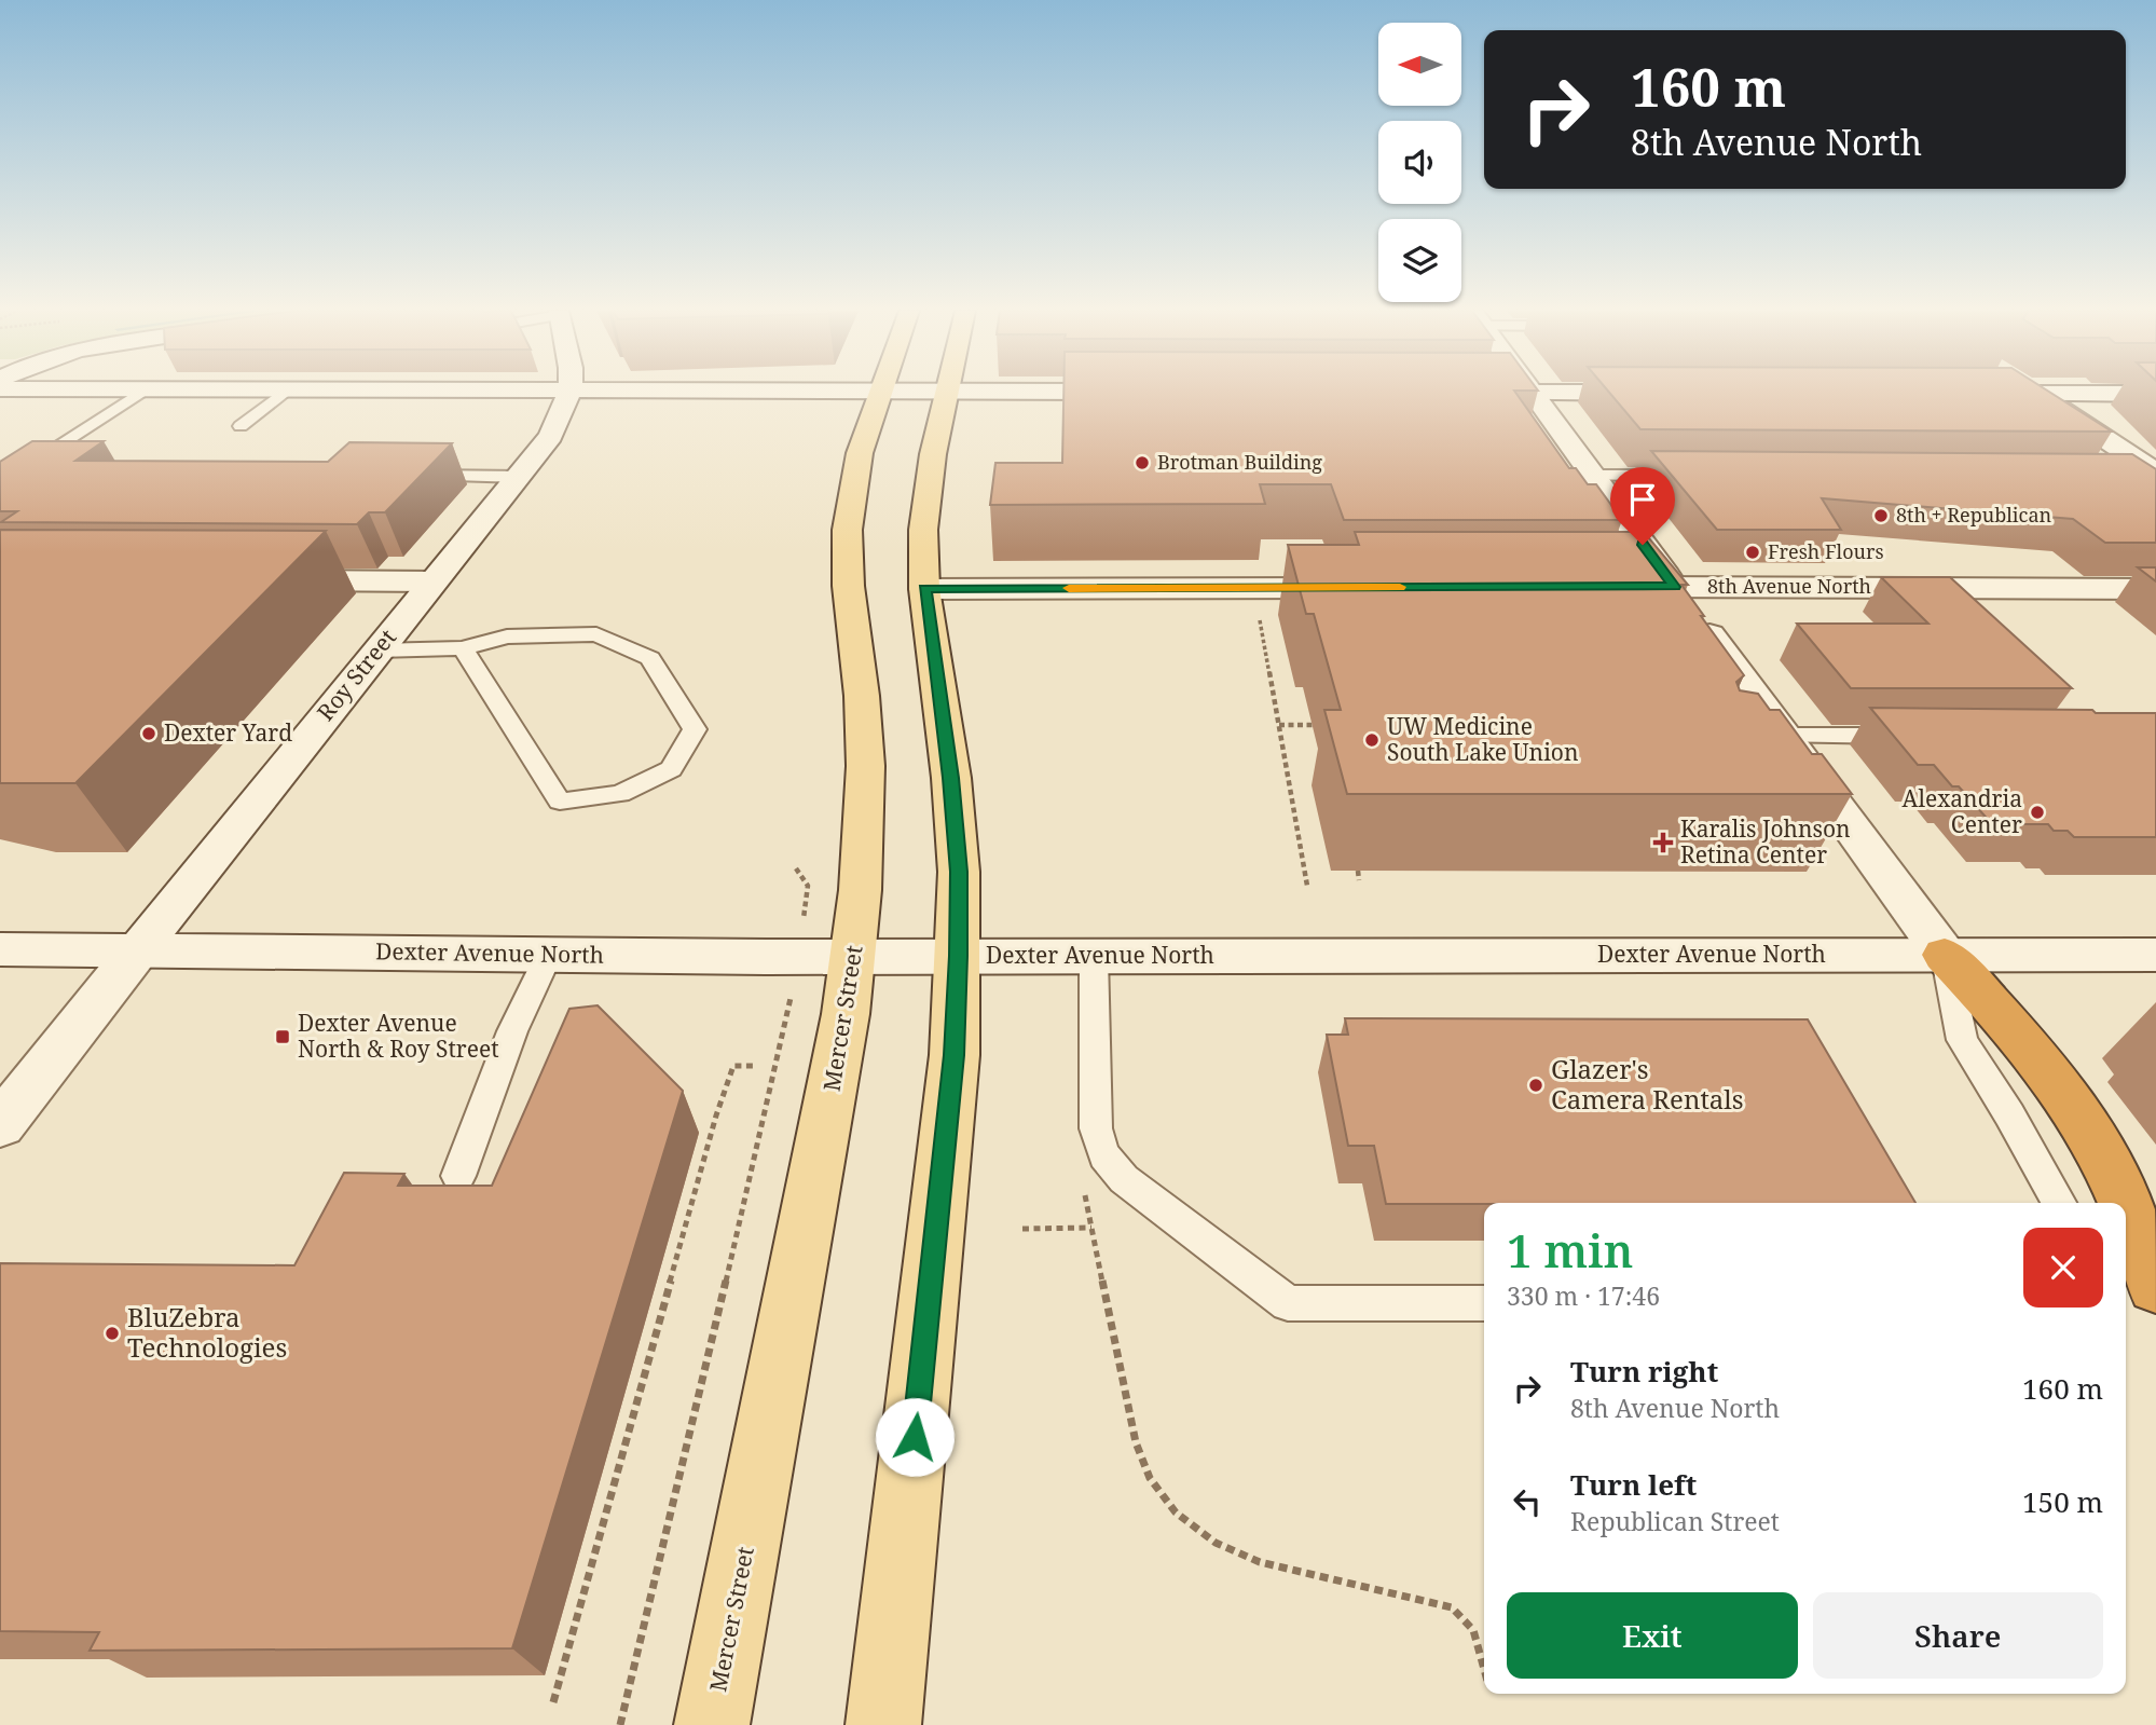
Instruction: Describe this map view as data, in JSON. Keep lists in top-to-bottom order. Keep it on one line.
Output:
{"streets":{"main road":["8th Avenue North","Roy Street","Dexter Avenue North","Mercer Street"]},"crossings":[["Roy Street","Dexter Avenue North"],["Dexter Avenue North","Mercer Street"]],"places":{"other":["Brotman Building","8th + Republican","Fresh Flours","Dexter Yard","UW Medicine South Lake Union","Alexandria Center","Glazer's Camera Rentals","BluZebra Technologies"],"health":["Karalis Johnson Retina Center"],"transit":["Dexter Avenue North & Roy Street"]},"north":"left","page":{"turn":["160 m","8th Avenue North"],"heading":["1 min","330 m · 17:46"],"list":[{"name":"Turn right","note":"8th Avenue North","value":"160 m"},{"name":"Turn left","note":"Republican Street","value":"150 m"}],"buttons":["Exit","Share"]}}
